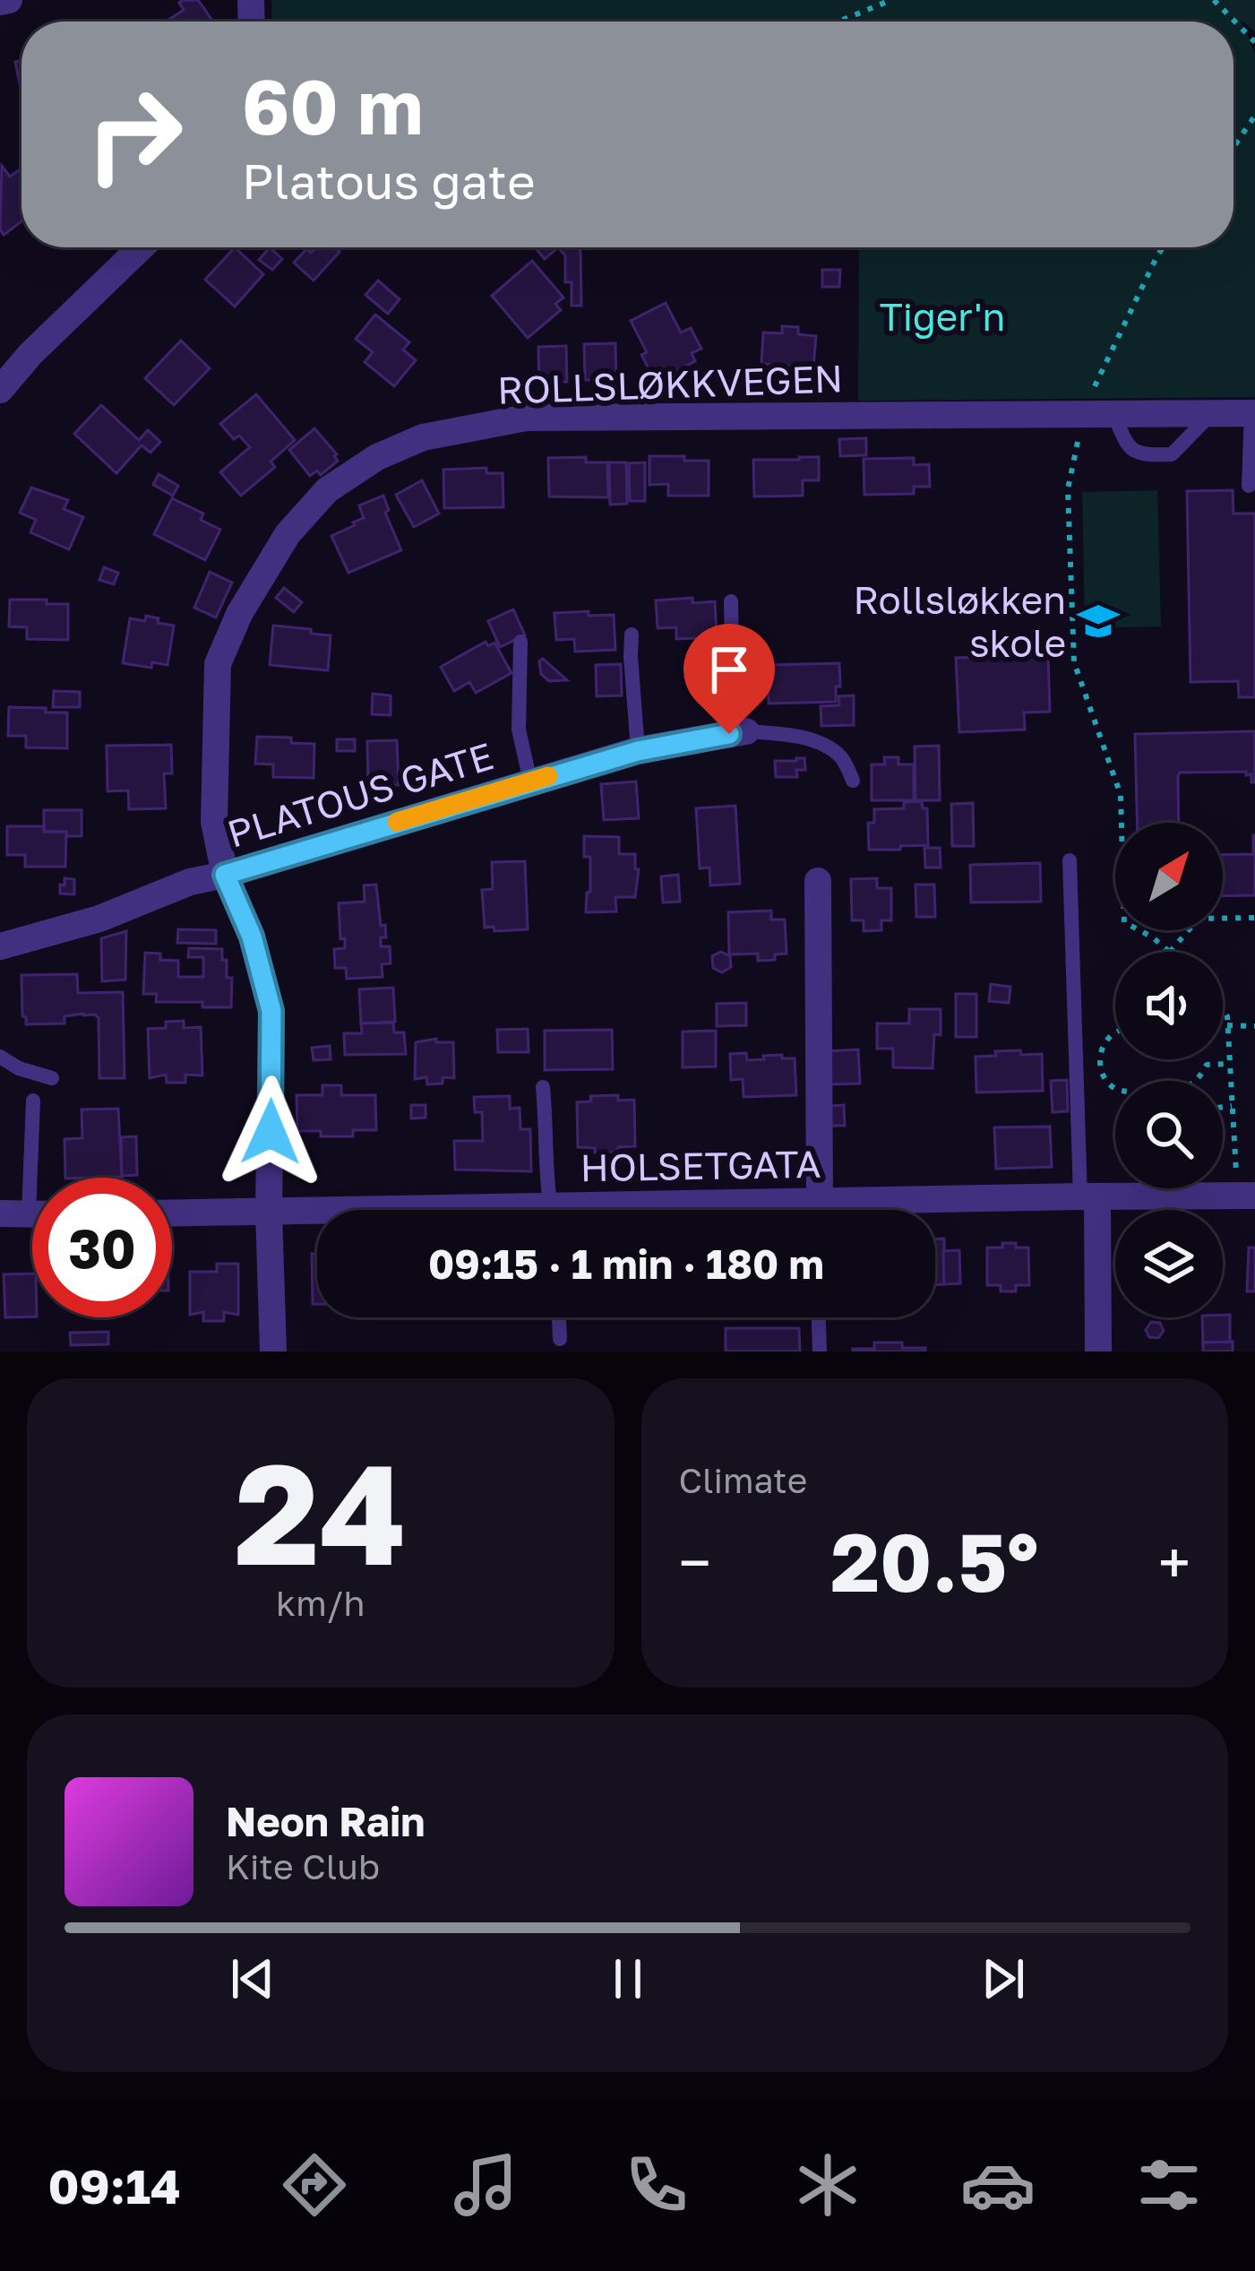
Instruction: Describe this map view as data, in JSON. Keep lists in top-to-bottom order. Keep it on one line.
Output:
{"streets":{"street":["ROLLSLØKKVEGEN","PLATOUS GATE","HOLSETGATA"]},"crossings":[["ROLLSLØKKVEGEN","PLATOUS GATE"],["ROLLSLØKKVEGEN","HOLSETGATA"]],"parks":["Tiger'n"],"places":{"school or university":["Rollsløkken skole"]},"north":"top right","page":{"turn":["60 m","Platous gate"],"limit":"30","trip":"09:15 · 1 min · 180 m","tile":[["24","km/h"],"Climate"],"heat":["−","20.5°","+"],"song":["Neon Rain","Kite Club"],"tabs":"09:14"}}
